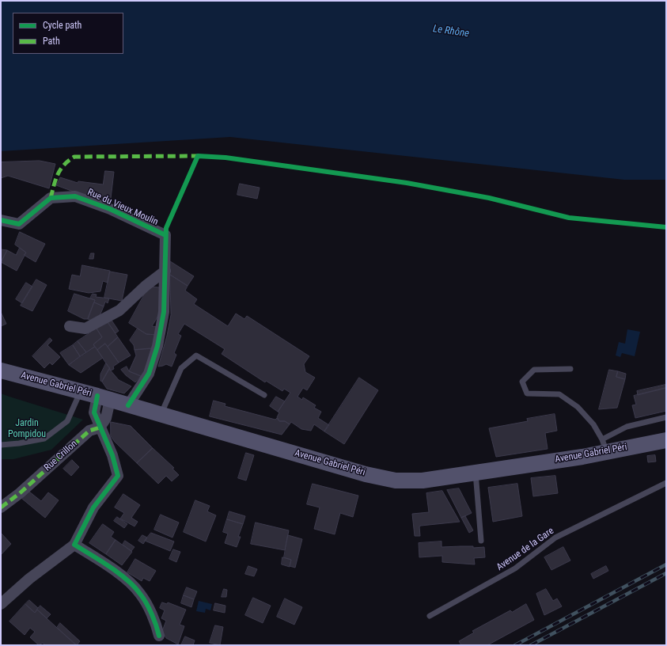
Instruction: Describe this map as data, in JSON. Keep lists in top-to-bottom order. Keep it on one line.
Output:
{"streets":{"main road":["Avenue Gabriel Péri"],"street":["Rue du Vieux Moulin","Rue Crillon"],"lane":["Avenue de la Gare"]},"crossings":[["Rue du Vieux Moulin","Avenue Gabriel Péri"]],"water":["Le Rhône"],"parks":["Jardin Pompidou"],"legend":["Cycle path","Path"]}
